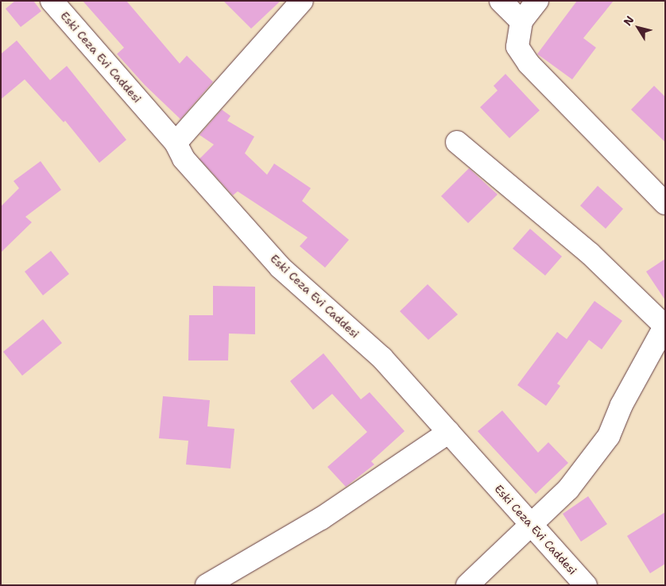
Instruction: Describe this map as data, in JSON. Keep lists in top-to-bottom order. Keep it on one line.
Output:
{"streets":{"street":["Eski Ceza Evi Caddesi"]},"north":"top left"}
